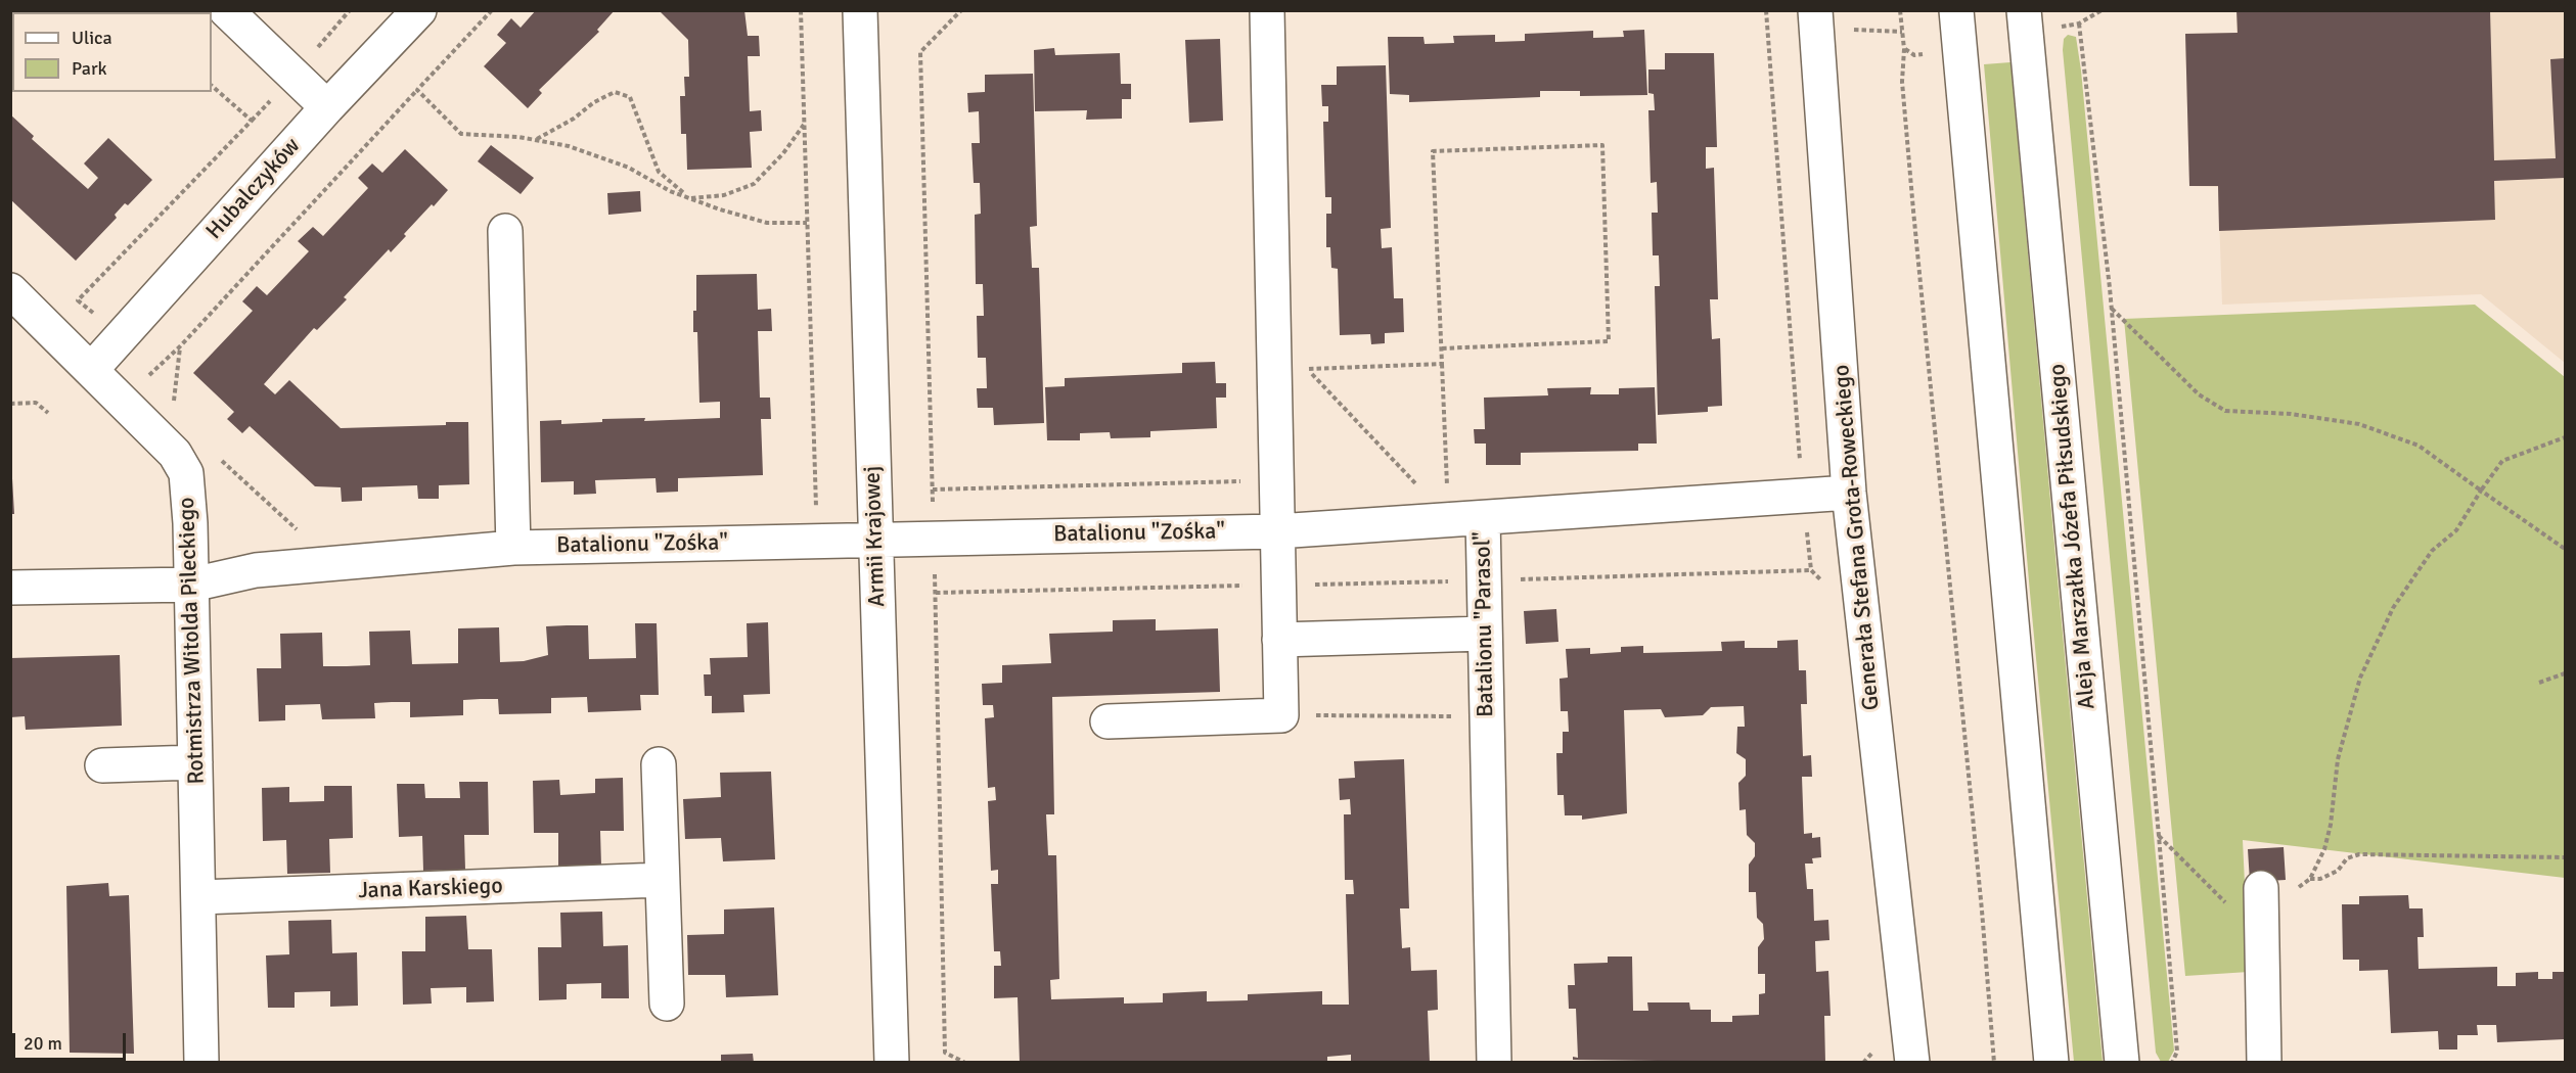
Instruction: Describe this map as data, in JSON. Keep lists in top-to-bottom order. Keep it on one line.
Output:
{"streets":{"street":["Hubalczyków","Batalionu \"Zośka\"","Armii Krajowej","Aleja Marszałka Józefa Piłsudskiego","Generała Stefana Grota-Roweckiego","Batalionu \"Parasol\"","Rotmistrza Witolda Pileckiego","Jana Karskiego"]},"crossings":[["Hubalczyków","Rotmistrza Witolda Pileckiego"],["Batalionu \"Zośka\"","Armii Krajowej"],["Batalionu \"Zośka\"","Batalionu \"Parasol\""],["Batalionu \"Zośka\"","Rotmistrza Witolda Pileckiego"],["Generała Stefana Grota-Roweckiego","Batalionu \"Parasol\""],["Rotmistrza Witolda Pileckiego","Jana Karskiego"]],"legend":["Ulica","Park"],"scale_bar":"20 m"}
